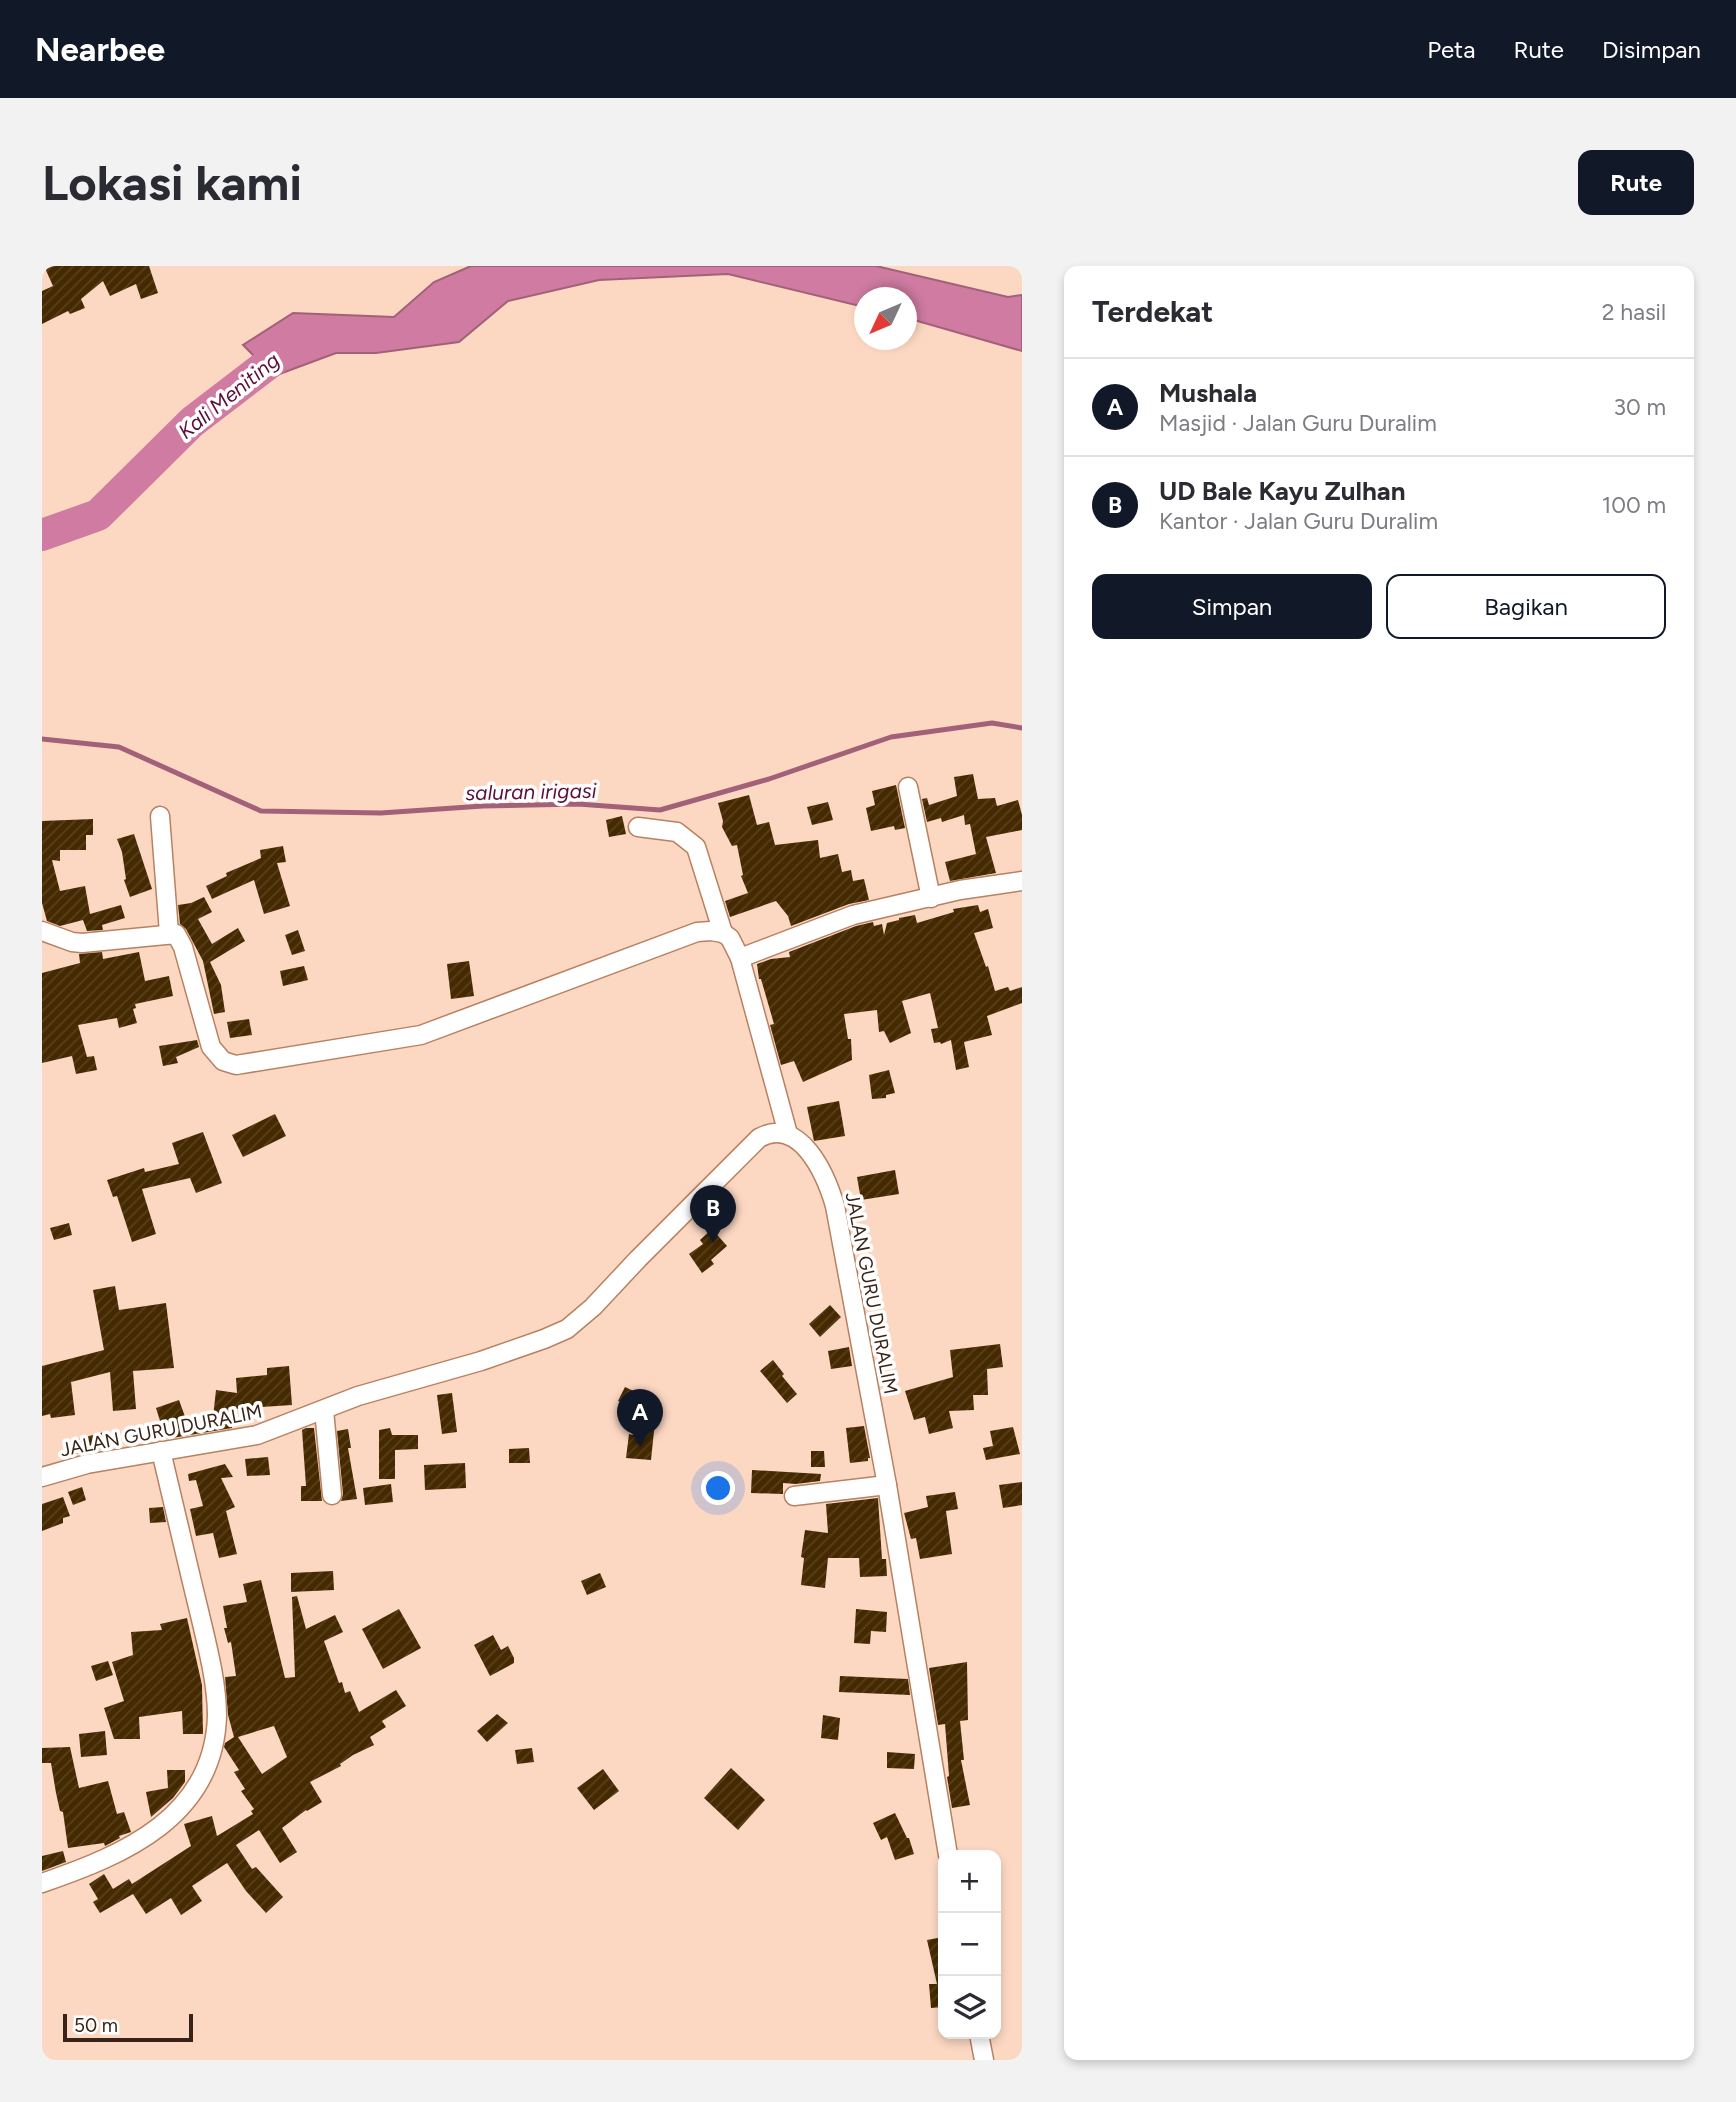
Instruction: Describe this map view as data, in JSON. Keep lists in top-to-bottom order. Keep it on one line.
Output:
{"streets":{"street":["JALAN GURU DURALIM"]},"water":["Kali Meniting","saluran irigasi"],"scale_bar":"50 m","north":"bottom left","page":{"header":"Nearbee","nav":["Peta","Rute","Disimpan"],"buttons":["Rute",["Simpan","Bagikan"]],"title":"Lokasi kami","heading":["Terdekat","2 hasil"],"list":[{"mark":"A","name":"Mushala","note":"Masjid · Jalan Guru Duralim","value":"30 m"},{"mark":"B","name":"UD Bale Kayu Zulhan","note":"Kantor · Jalan Guru Duralim","value":"100 m"}],"pins":["B","A"],"map_buttons":["+","−"],"scale":"50 m"}}
